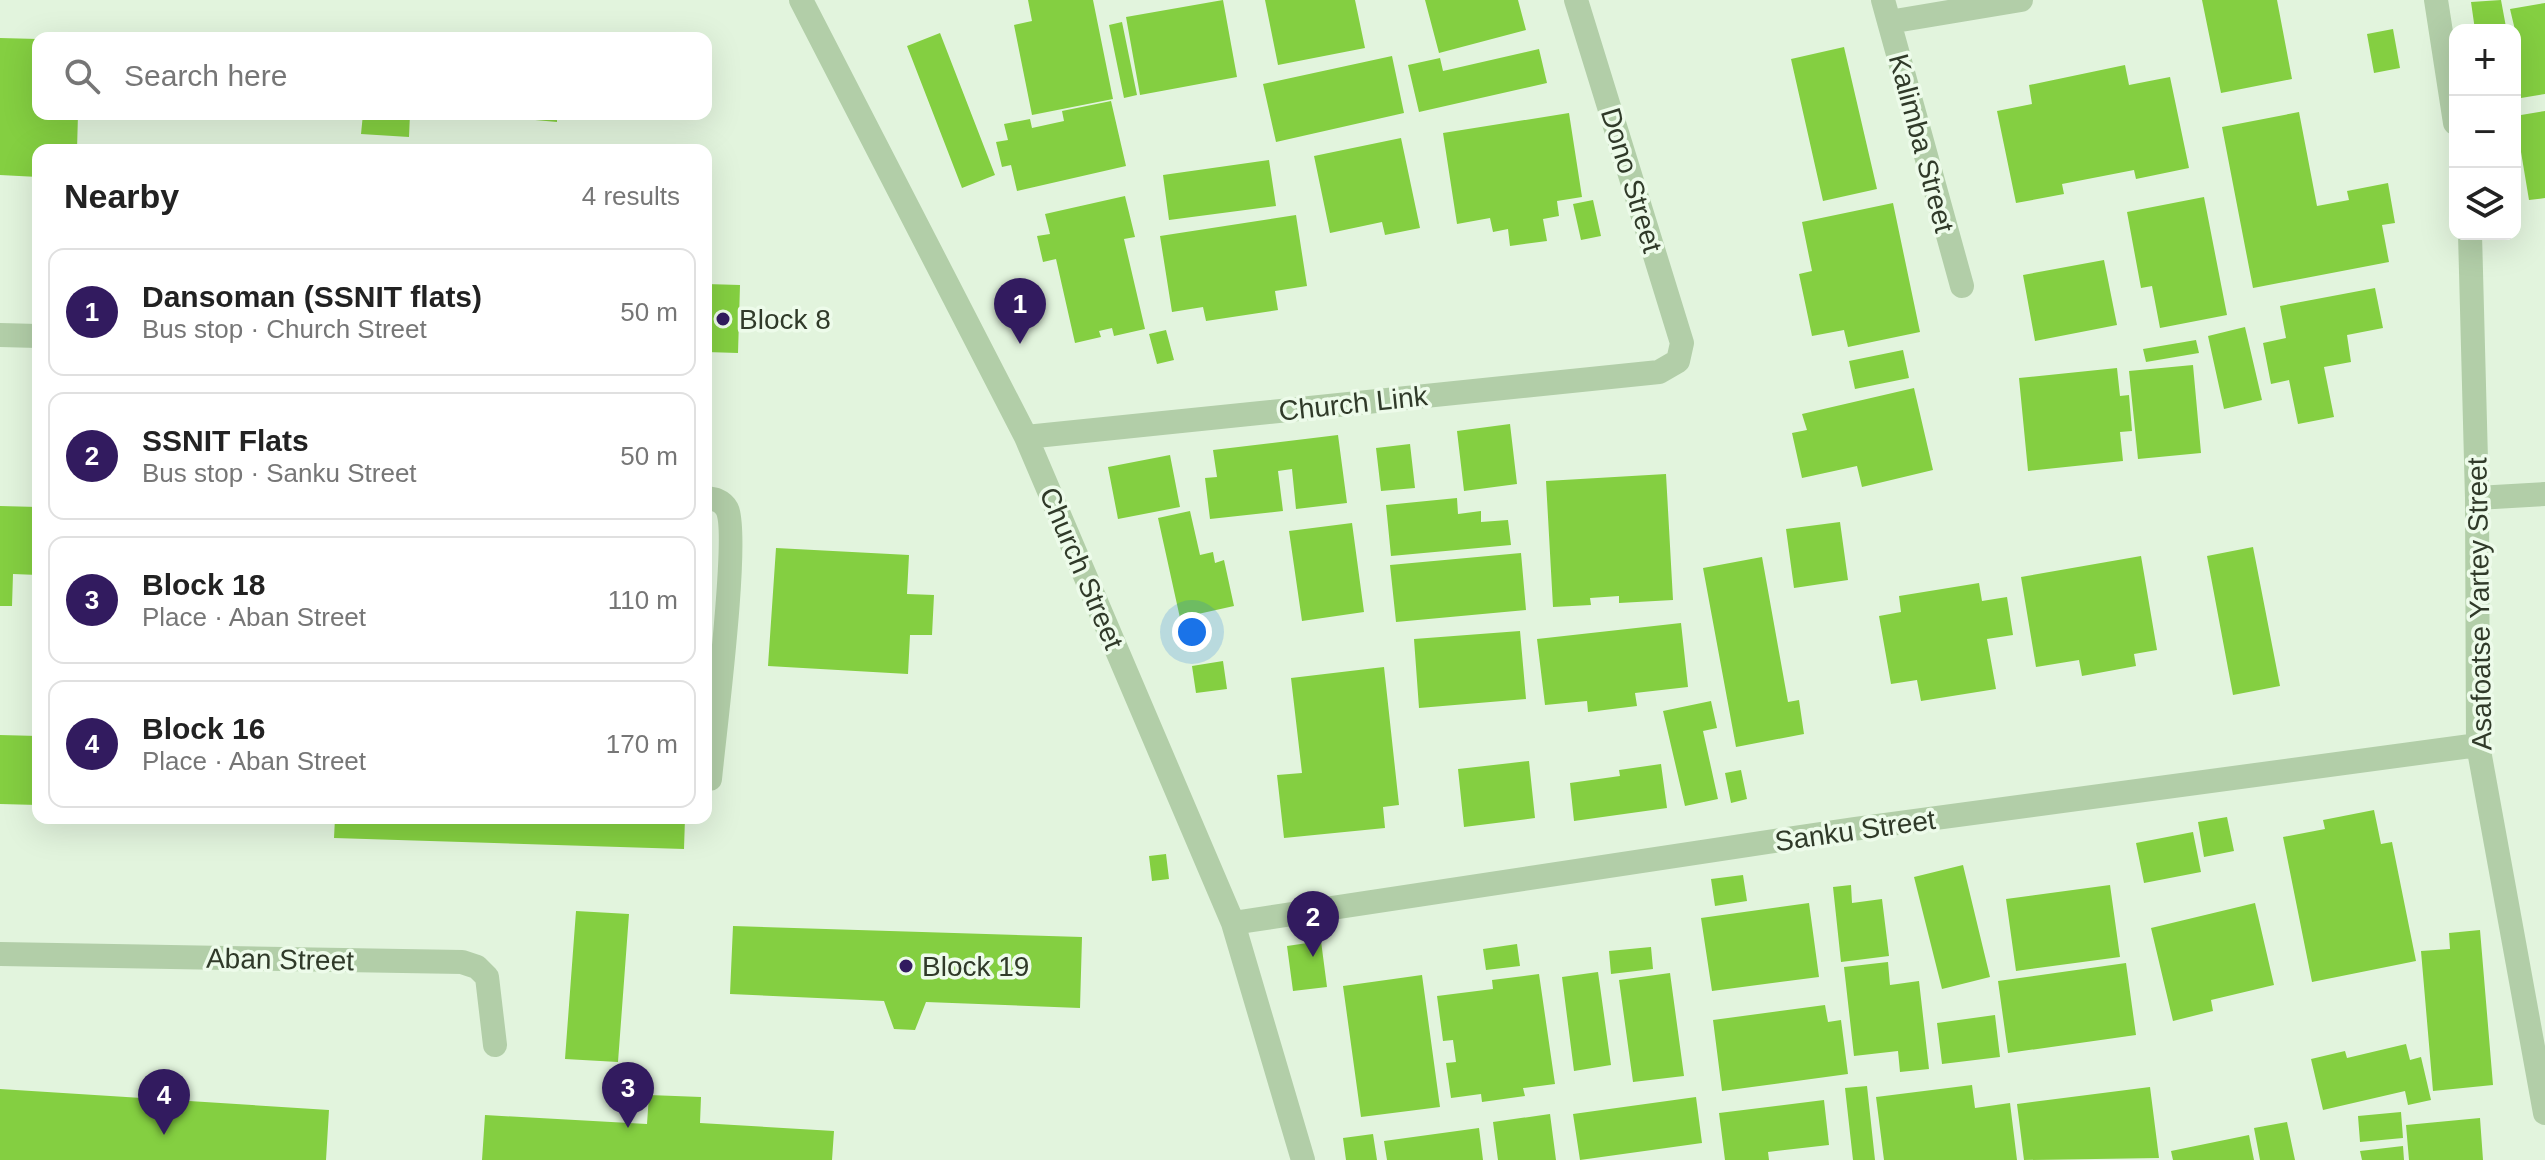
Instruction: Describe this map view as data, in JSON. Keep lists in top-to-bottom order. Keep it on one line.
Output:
{"streets":{"street":["Kalimba Street","Dono Street","Church Link","Church Street","Asafoatse Yartey Street","Sanku Street","Aban Street"]},"crossings":[["Dono Street","Church Link"],["Church Link","Church Street"],["Church Street","Sanku Street"],["Asafoatse Yartey Street","Sanku Street"]],"places":["Block 8","Block 19"],"page":{"map_buttons":["+","−"],"search":"Search here","heading":["Nearby","4 results"],"list":[{"mark":"1","name":"Dansoman (SSNIT flats)","note":"Bus stop · Church Street","value":"50 m"},{"mark":"2","name":"SSNIT Flats","note":"Bus stop · Sanku Street","value":"50 m"},{"mark":"3","name":"Block 18","note":"Place · Aban Street","value":"110 m"},{"mark":"4","name":"Block 16","note":"Place · Aban Street","value":"170 m"}],"pins":["1","2","3","4"]}}
